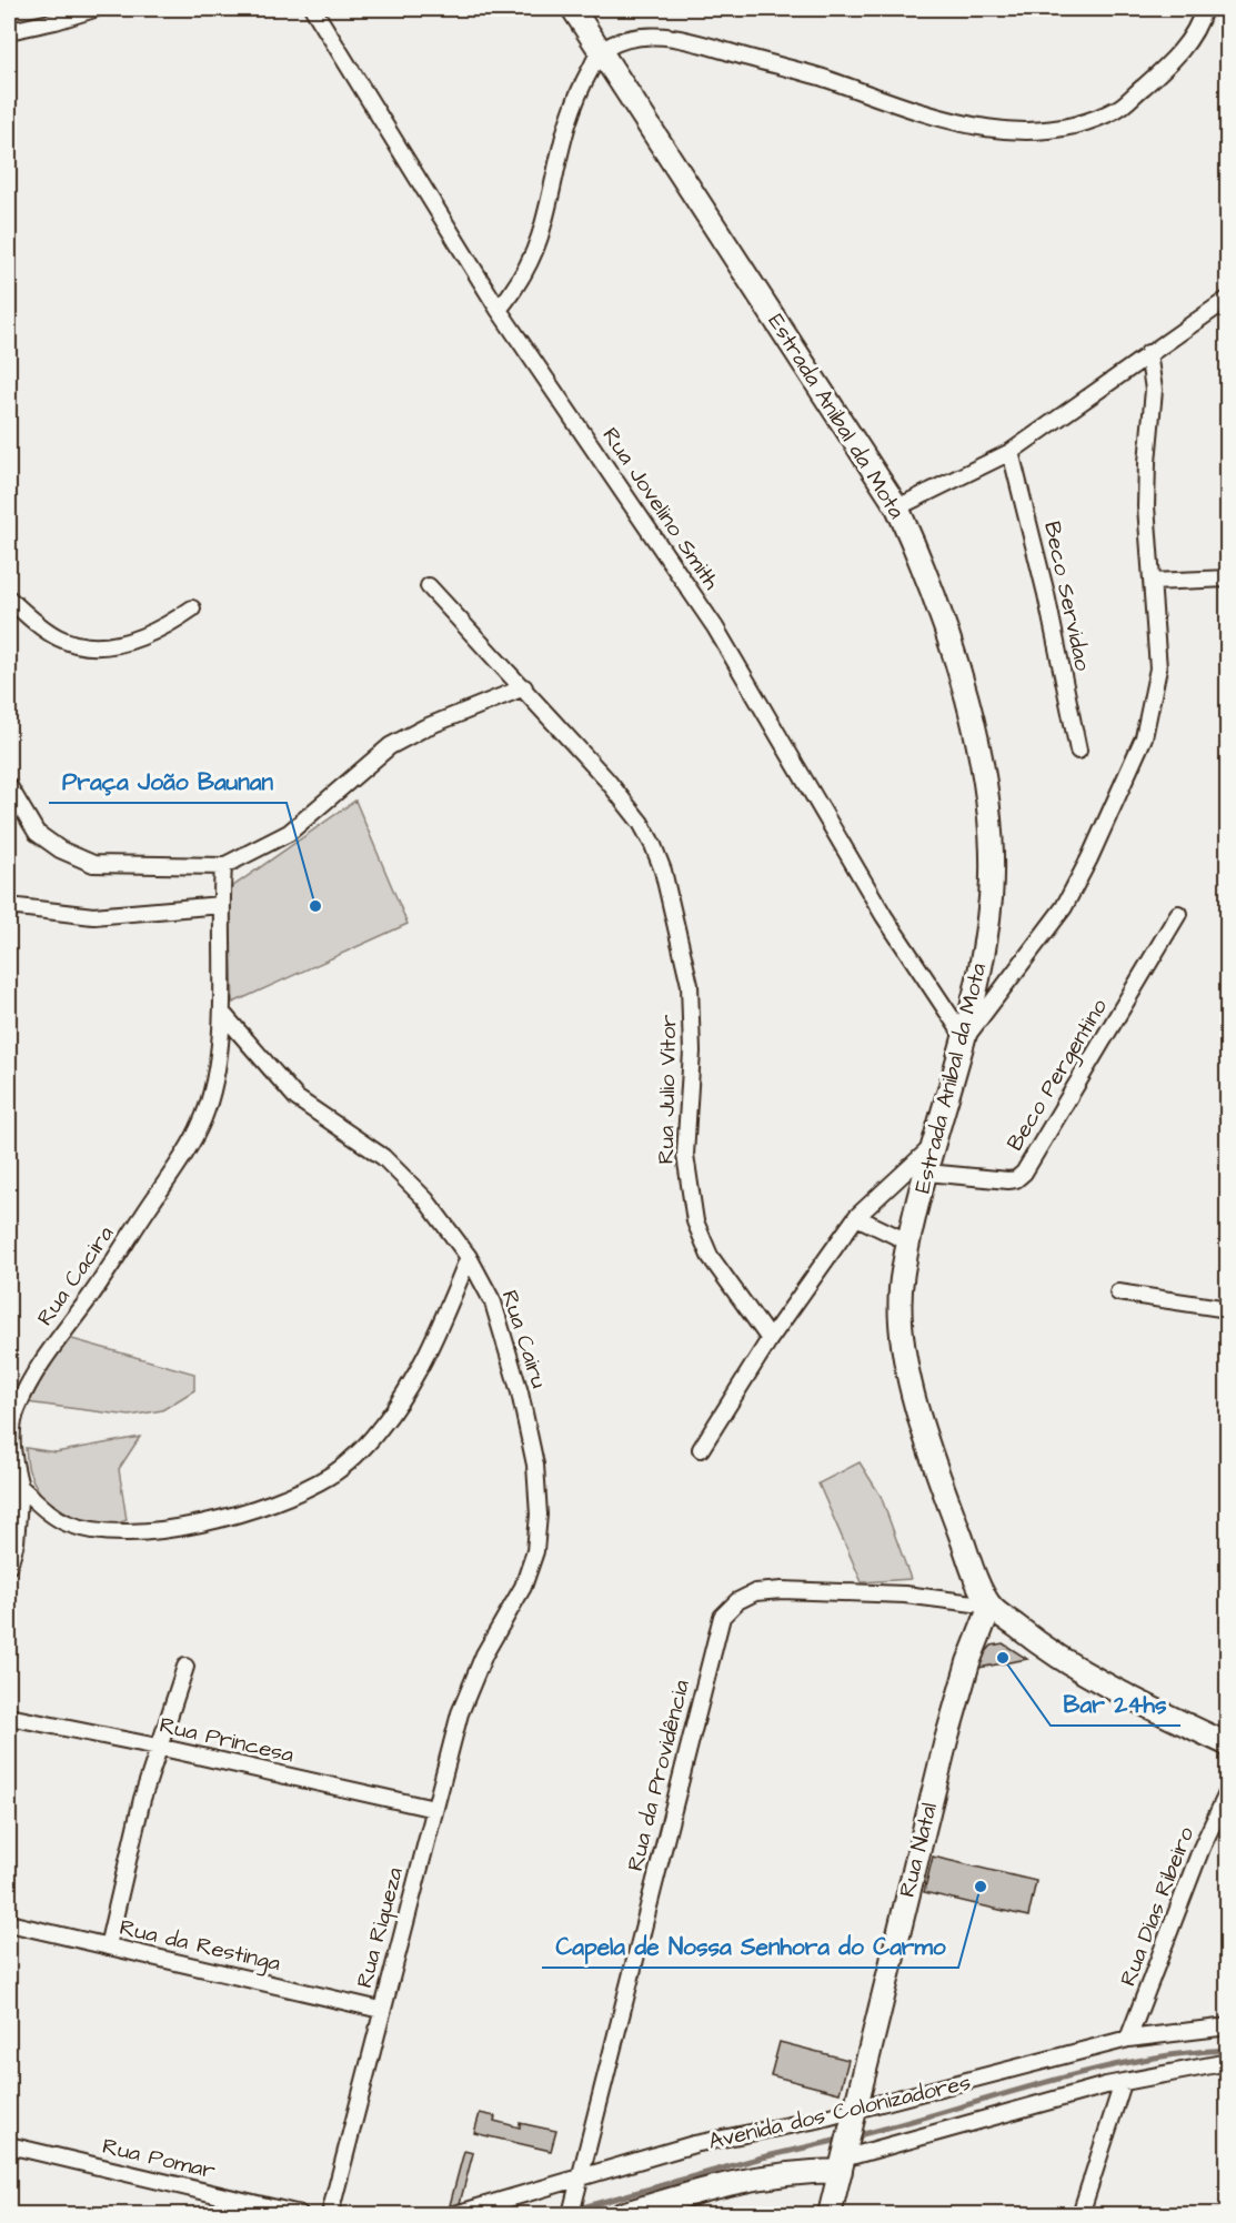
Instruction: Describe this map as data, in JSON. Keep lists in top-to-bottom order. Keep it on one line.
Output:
{"streets":{"street":["Estrada Anibal da Mota","Rua Jovelino Smith","Beco Servidao","Beco Pergentino","Rua Julio Vitor","Rua Cacira","Rua Cairu","Rua Princesa","Rua da Providência","Rua Natal","Rua Dias Ribeiro","Rua Riqueza","Rua da Restinga","Avenida dos Colonizadores","Rua Pomar"]},"crossings":[["Estrada Anibal da Mota","Rua Jovelino Smith"],["Estrada Anibal da Mota","Beco Pergentino"],["Estrada Anibal da Mota","Rua da Providência"],["Estrada Anibal da Mota","Rua Natal"],["Rua Cacira","Rua Cairu"],["Rua Cairu","Rua Riqueza"],["Rua Princesa","Rua Riqueza"],["Rua da Providência","Rua Natal"],["Rua da Providência","Avenida dos Colonizadores"],["Rua Natal","Avenida dos Colonizadores"],["Rua Dias Ribeiro","Avenida dos Colonizadores"],["Rua Riqueza","Rua da Restinga"]],"places":["Praça João Baunan","Bar 24hs","Capela de Nossa Senhora do Carmo"]}
